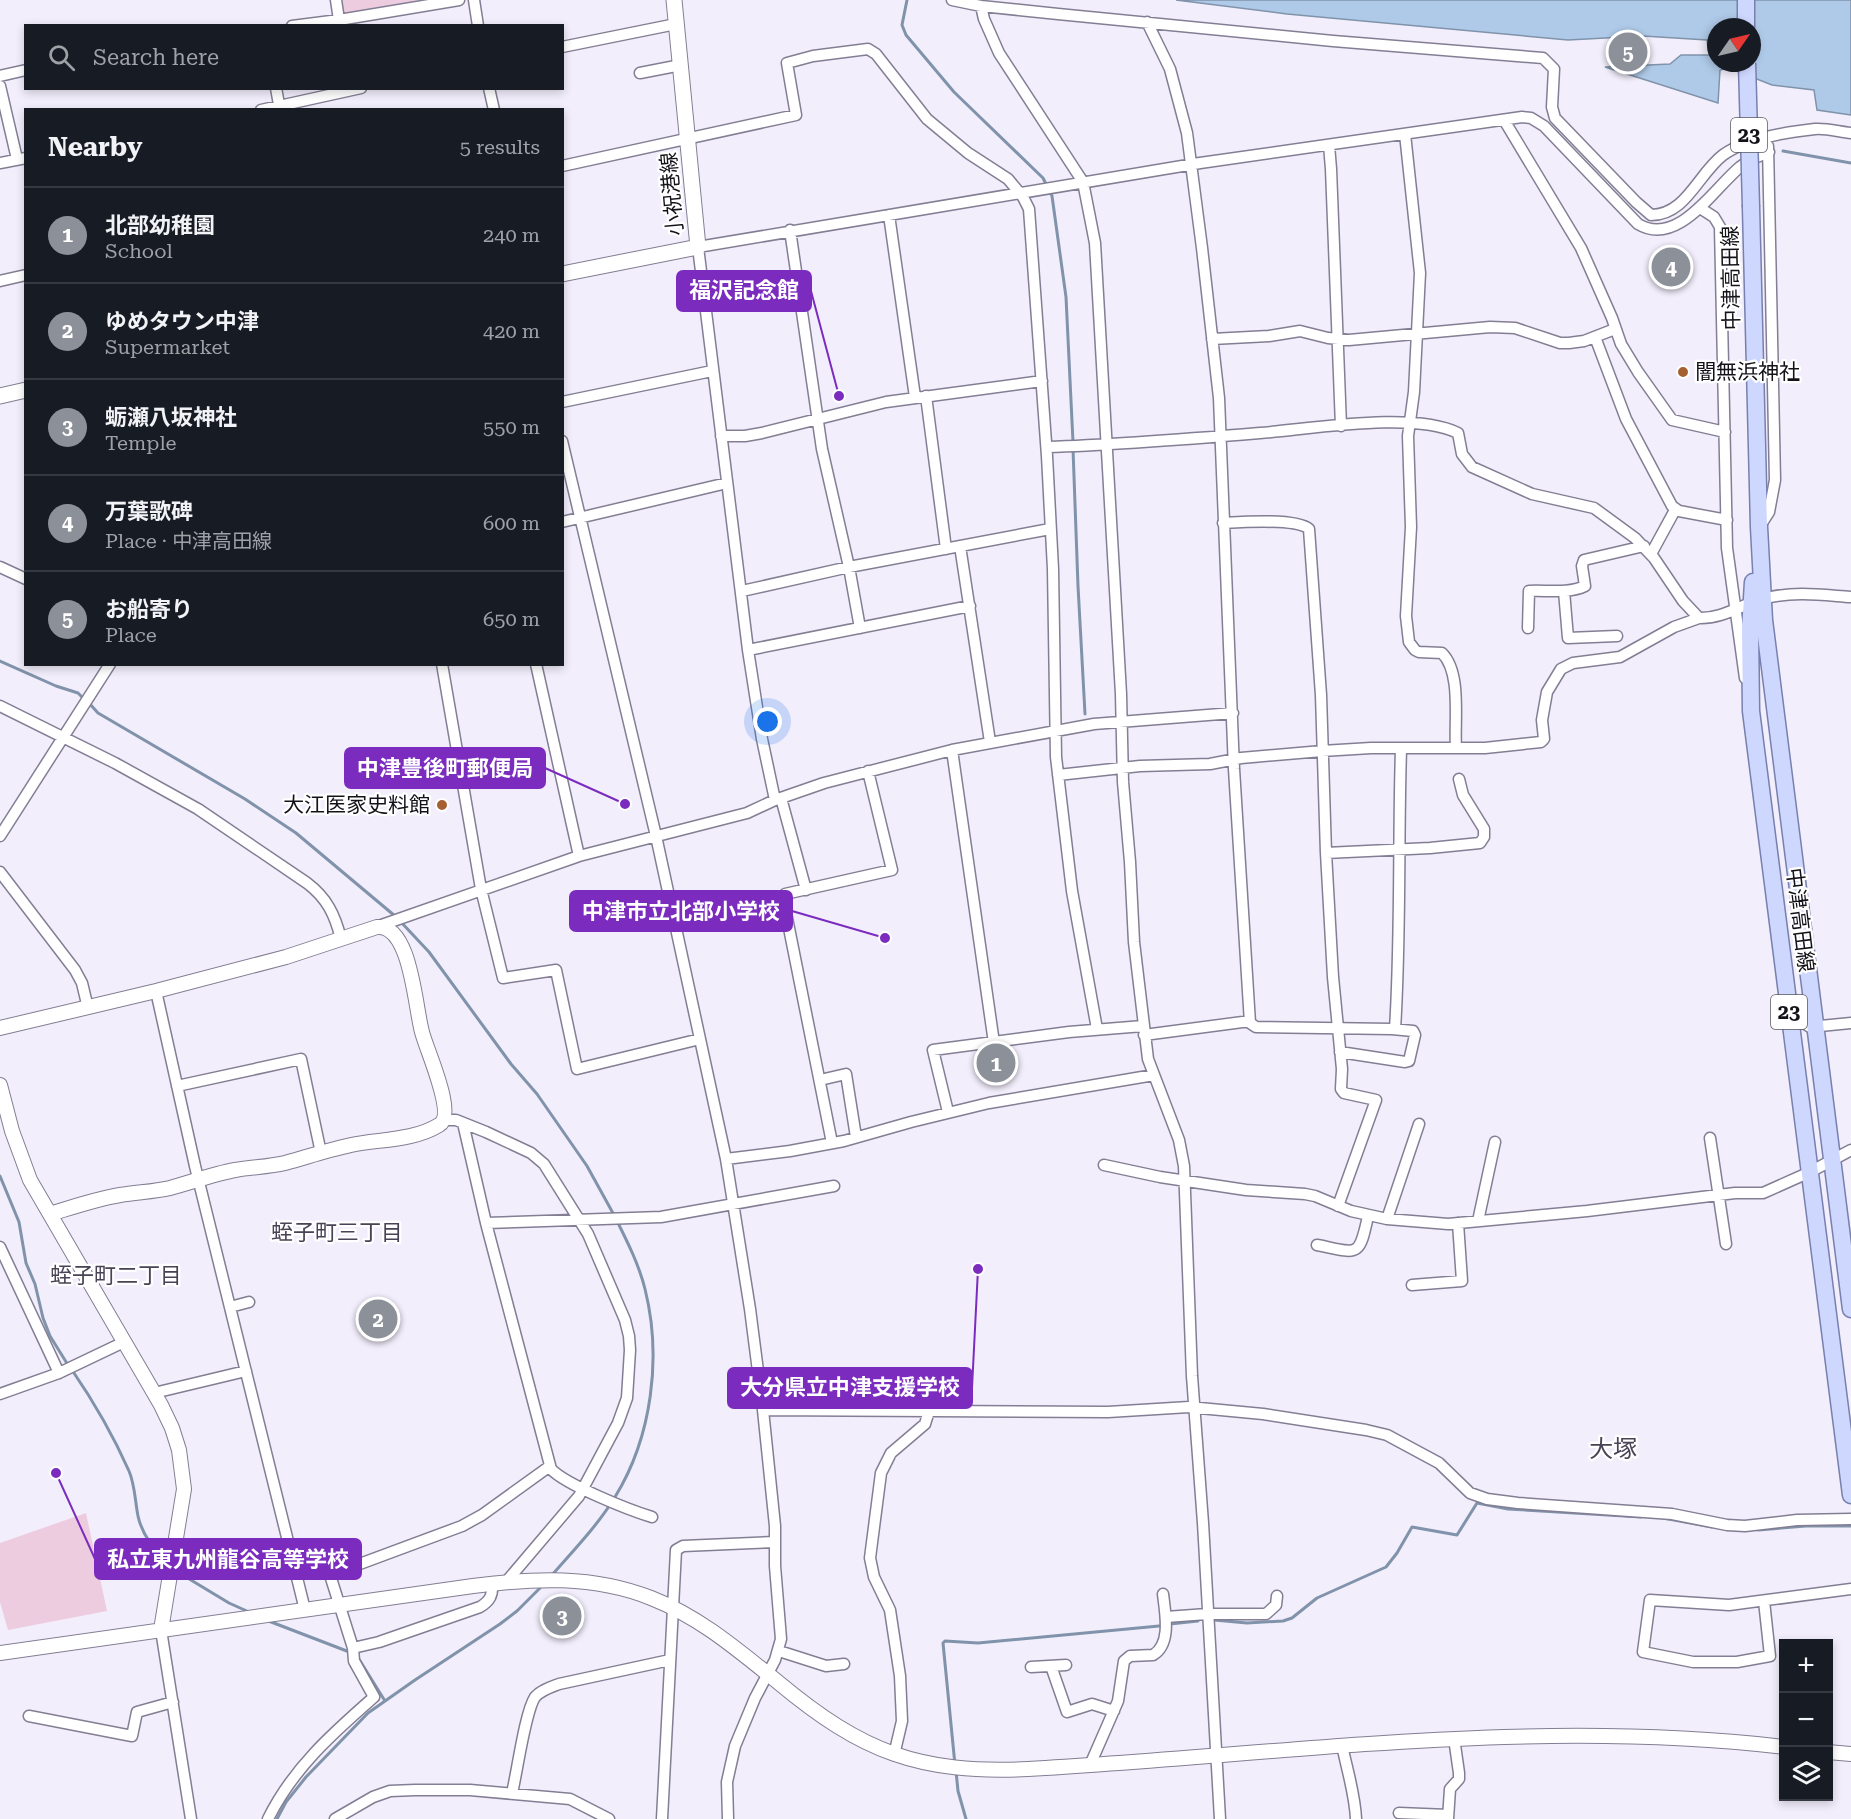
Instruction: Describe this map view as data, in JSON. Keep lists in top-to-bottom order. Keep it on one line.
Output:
{"streets":{"main road":["23","小祝港線","中津高田線"]},"districts":["蛭子町三丁目","蛭子町二丁目","大塚"],"places":["闇無浜神社","福沢記念館","中津豊後町郵便局","大江医家史料館","中津市立北部小学校","大分県立中津支援学校","私立東九州龍谷高等学校"],"north":"top right","page":{"search":"Search here","pins":["5","4","1","2","3"],"heading":["Nearby","5 results"],"list":[{"mark":"1","name":"北部幼稚園","note":"School","value":"240 m"},{"mark":"2","name":"ゆめタウン中津","note":"Supermarket","value":"420 m"},{"mark":"3","name":"蛎瀬八坂神社","note":"Temple","value":"550 m"},{"mark":"4","name":"万葉歌碑","note":"Place · 中津高田線","value":"600 m"},{"mark":"5","name":"お船寄り","note":"Place","value":"650 m"}],"map_buttons":["+","−"]}}
